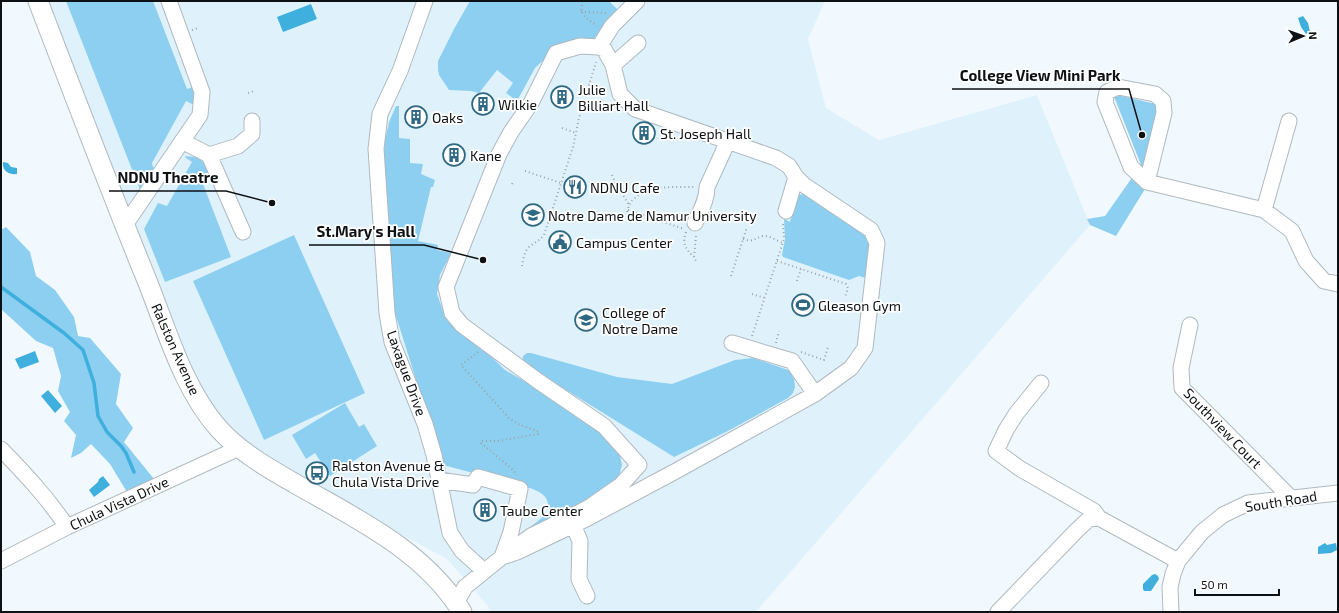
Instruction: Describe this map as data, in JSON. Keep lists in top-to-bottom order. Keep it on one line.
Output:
{"streets":{"main road":["Ralston Avenue"],"street":["Laxague Drive","Southview Court","South Road","Chula Vista Drive"]},"crossings":[["Ralston Avenue","Chula Vista Drive"],["Southview Court","South Road"]],"places":{"building":["Julie Billiart Hall","Wilkie","Oaks","St. Joseph Hall","Kane","Taube Center"],"other":["College View Mini Park","NDNU Theatre","St.Mary's Hall"],"restaurant":["NDNU Cafe"],"school or university":["Notre Dame de Namur University","College of Notre Dame"],"public building":["Campus Center"],"sports":["Gleason Gym"],"bus stop":["Ralston Avenue & Chula Vista Drive"]},"scale_bar":"50 m","north":"right"}
